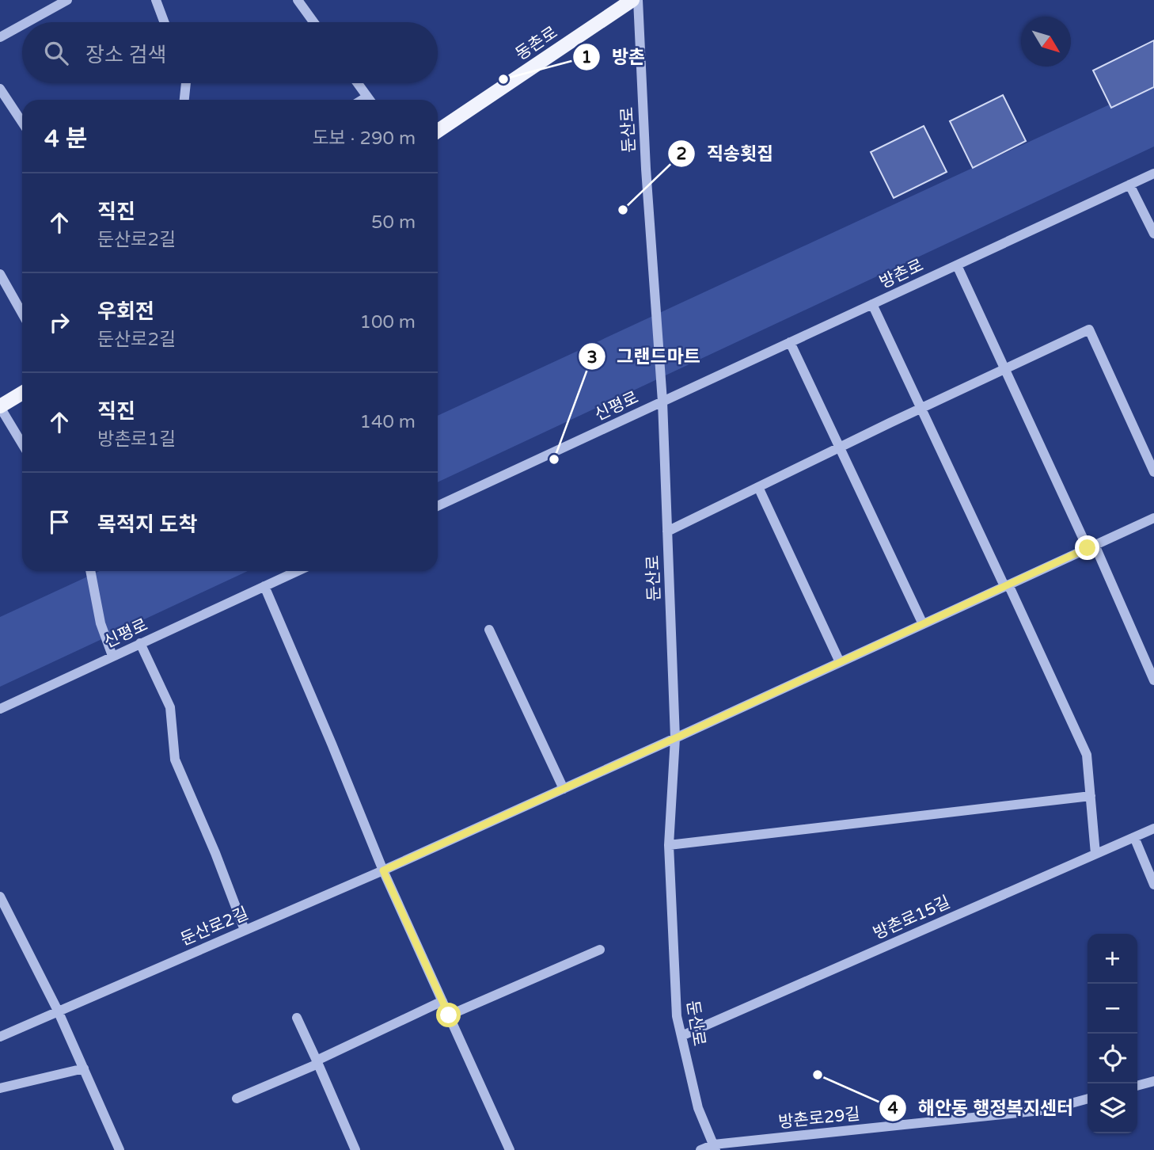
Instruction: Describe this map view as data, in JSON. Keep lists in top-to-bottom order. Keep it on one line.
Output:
{"streets":{"main road":["동촌로"],"street":["둔산로","방촌로","신평로","방촌로15길","둔산로2길","방촌로29길"]},"crossings":[["둔산로","방촌로"],["둔산로","신평로"],["둔산로","방촌로15길"],["둔산로","둔산로2길"],["둔산로","방촌로29길"],["방촌로","신평로"]],"places":["방촌","직송횟집","그랜드마트","해안동 행정복지센터"],"north":"bottom right","page":{"search":"장소 검색","heading":["4 분","도보 · 290 m"],"list":[["직진","둔산로2길","50 m"],["우회전","둔산로2길","100 m"],["직진","방촌로1길","140 m"],"목적지 도착"],"map_buttons":["+","−"]}}
